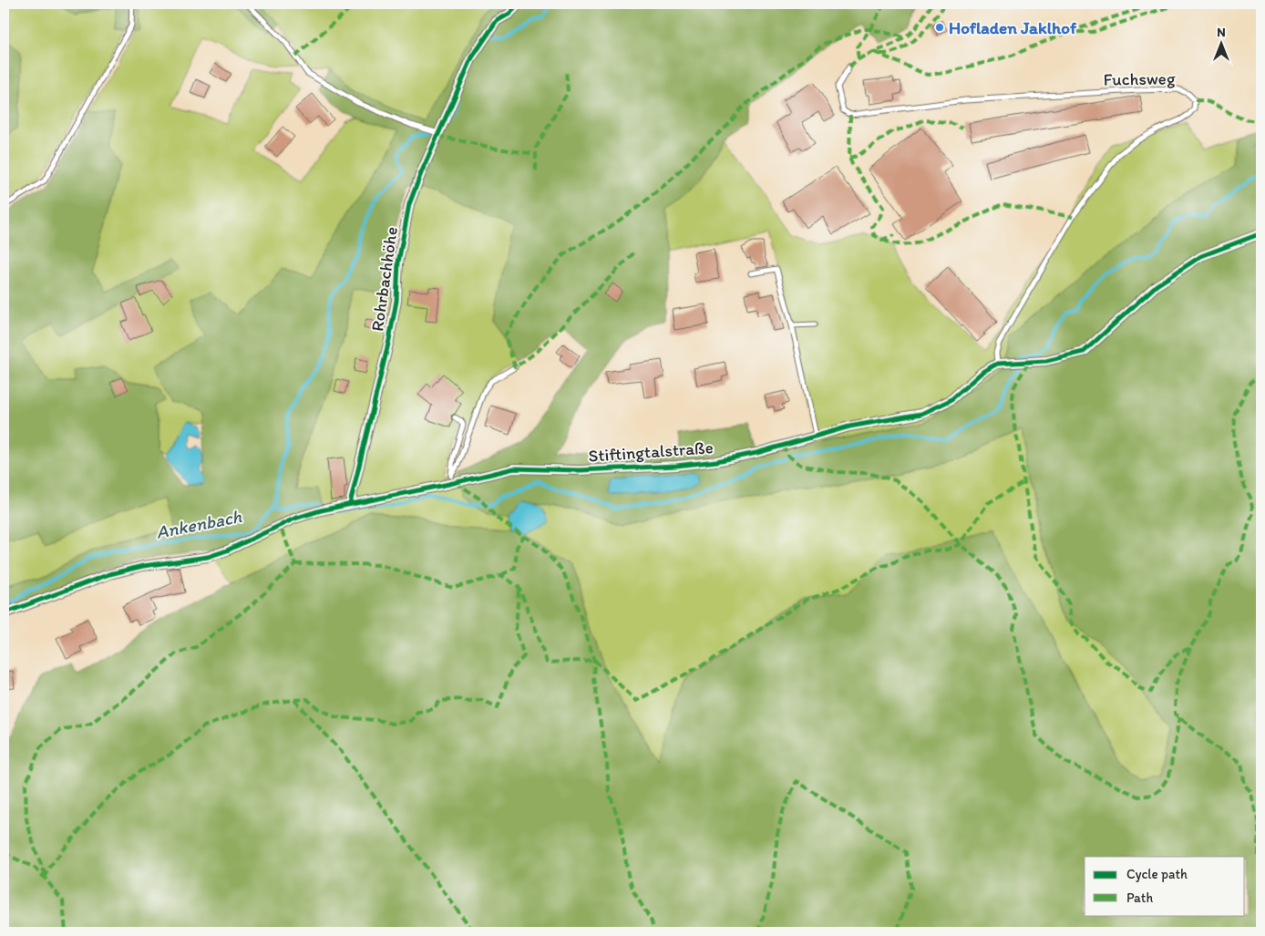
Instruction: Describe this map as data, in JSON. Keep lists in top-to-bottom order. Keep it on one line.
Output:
{"streets":{"street":["Rohrbachhöhe","Stiftingtalstraße"],"lane":["Fuchsweg"]},"crossings":[["Fuchsweg","Stiftingtalstraße"],["Rohrbachhöhe","Stiftingtalstraße"]],"water":["Ankenbach"],"places":["Hofladen Jaklhof"],"legend":["Cycle path","Path"],"north":"top"}
